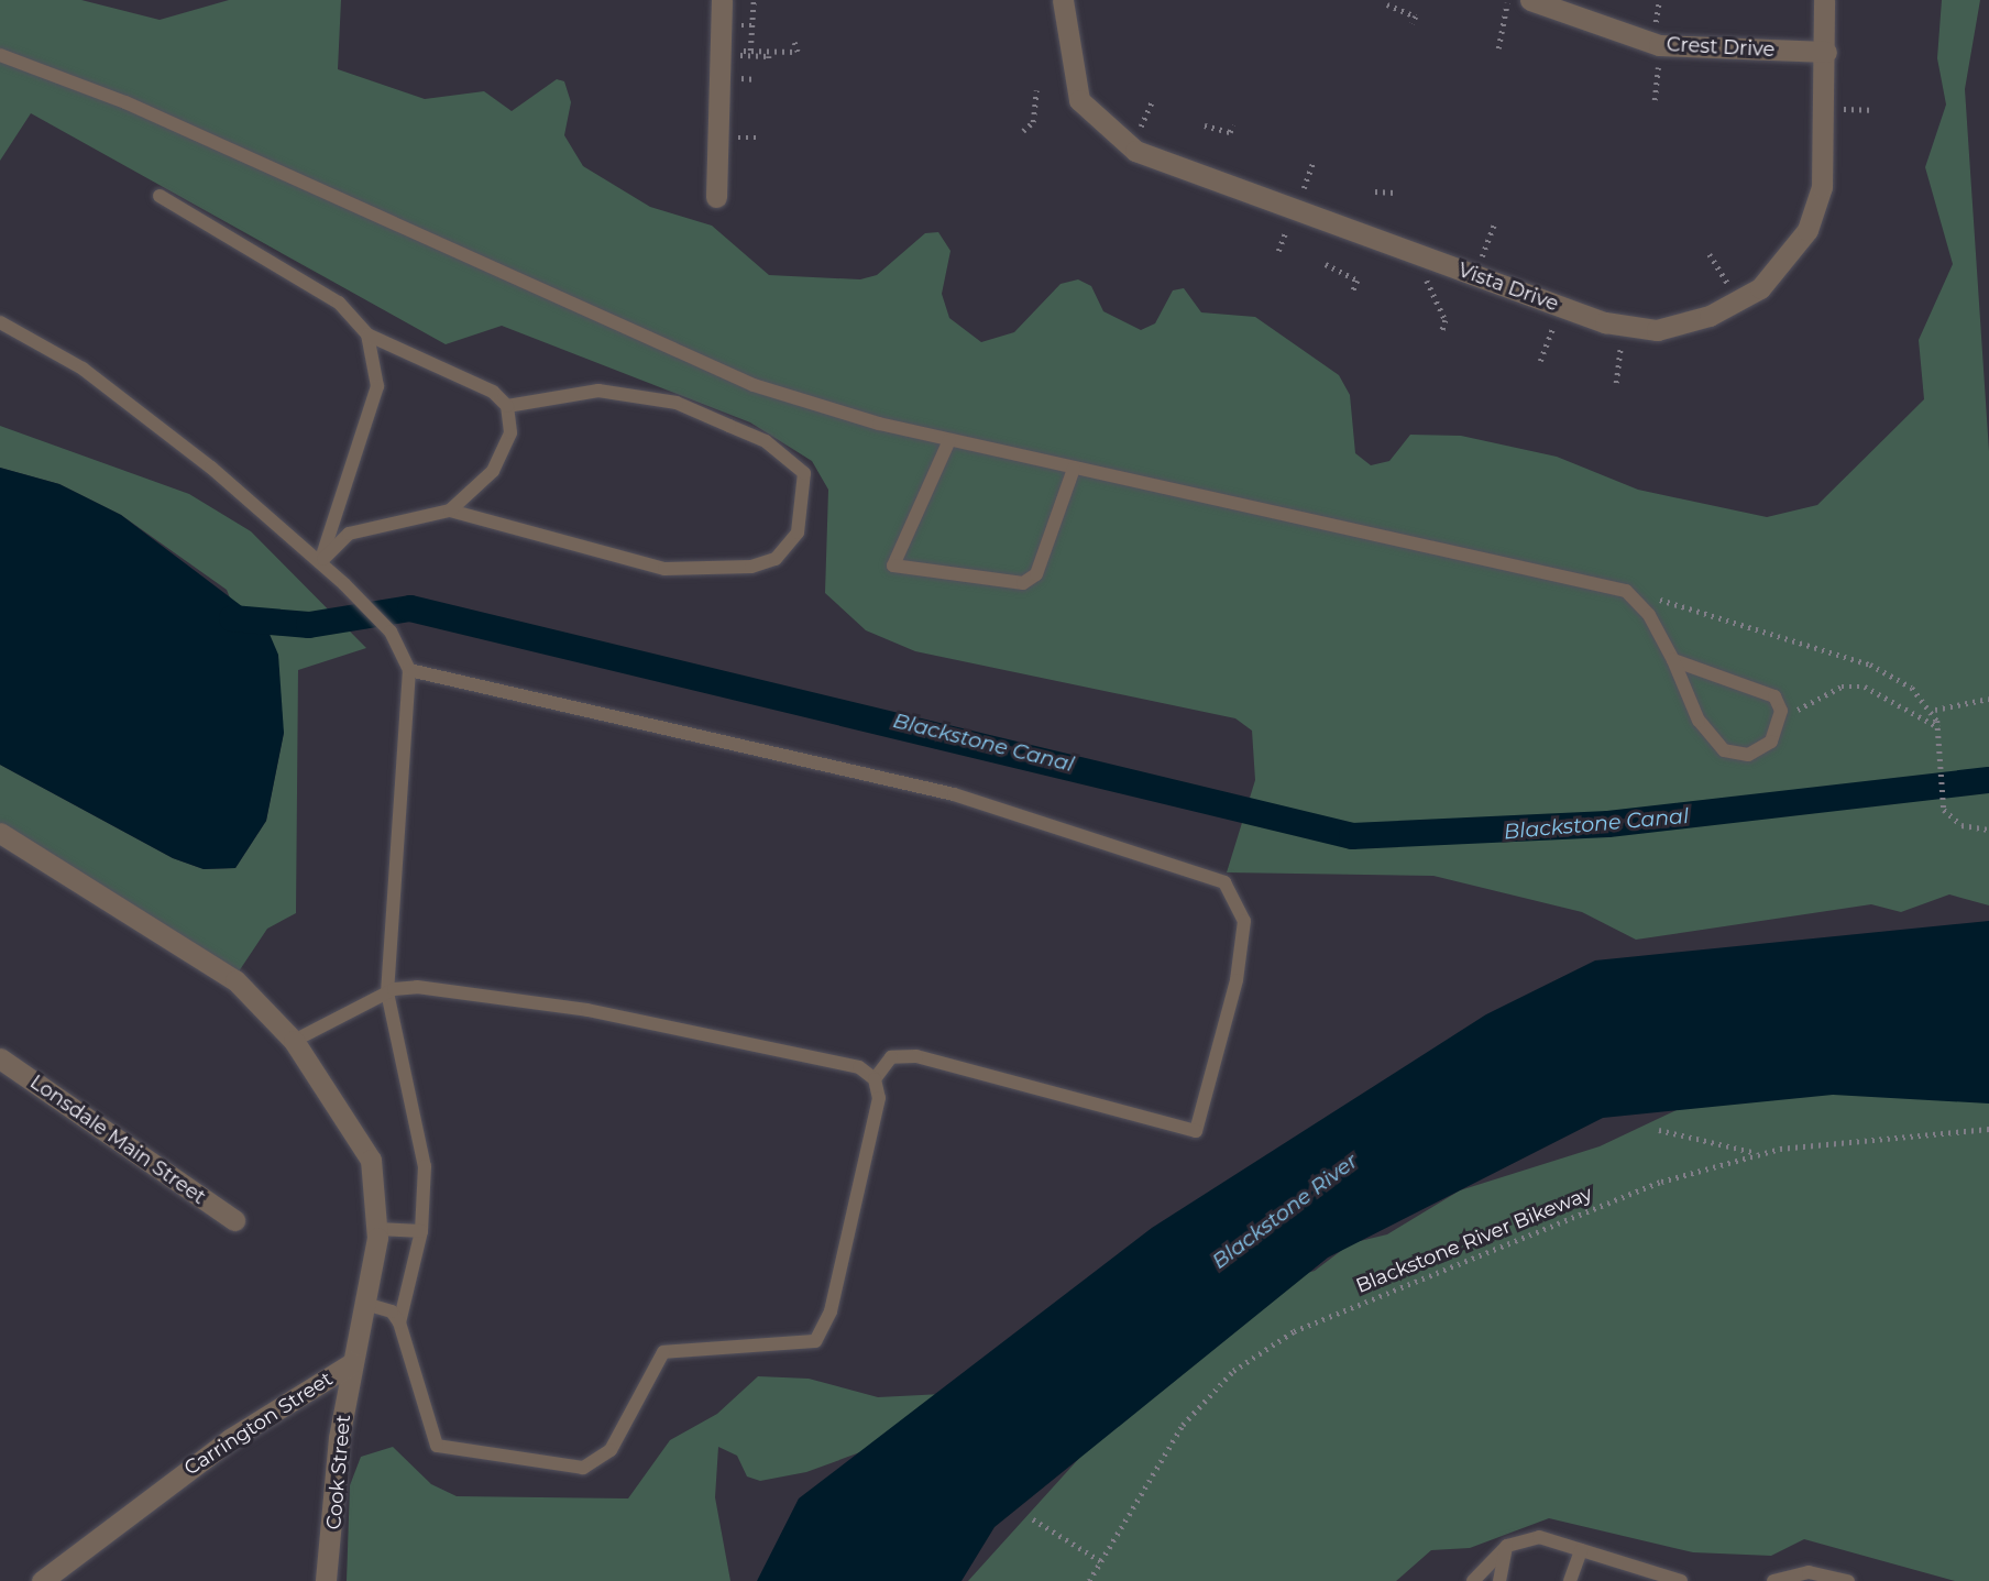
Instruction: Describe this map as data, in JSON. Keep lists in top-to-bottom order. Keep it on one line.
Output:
{"streets":{"street":["Crest Drive","Vista Drive","Lonsdale Main Street","Carrington Street","Cook Street"],"path":["Blackstone River Bikeway"]},"crossings":[["Crest Drive","Vista Drive"],["Carrington Street","Cook Street"]],"water":["Blackstone Canal","Blackstone River"]}
